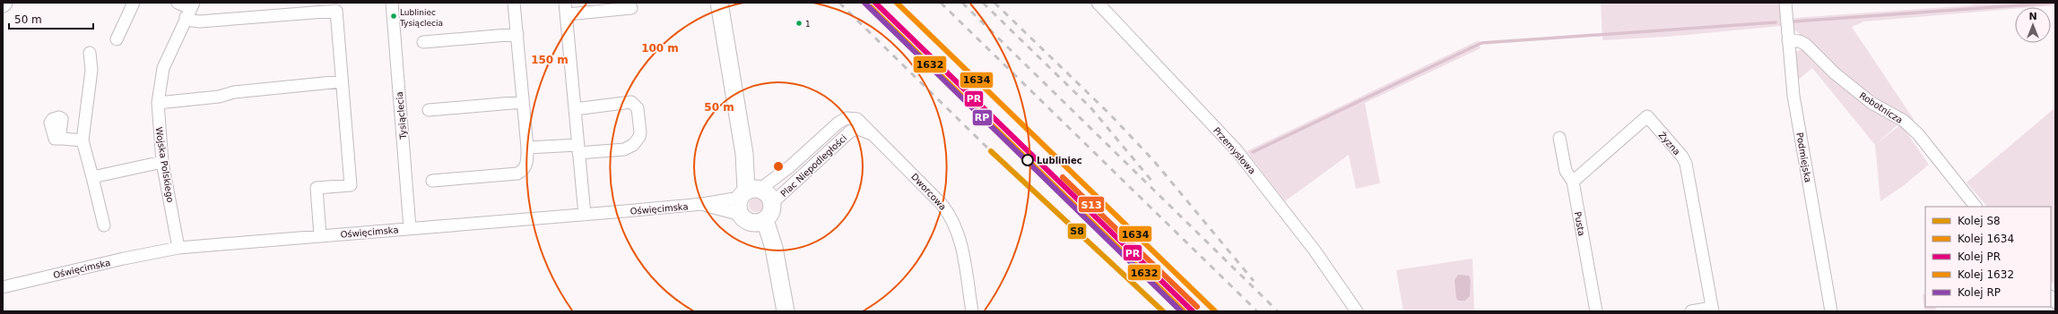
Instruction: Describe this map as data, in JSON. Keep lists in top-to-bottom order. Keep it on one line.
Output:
{"streets":{"street":["Robotnicza","Tysiąclecia","Żyzna","Przemysłowa","Podmiejska","Wojska Polskiego","Plac Niepodległości","Dworcowa","Oświęcimska","Pusta"]},"crossings":[["Robotnicza","Podmiejska"],["Tysiąclecia","Oświęcimska"],["Żyzna","Pusta"],["Wojska Polskiego","Oświęcimska"],["Plac Niepodległości","Dworcowa"],["Plac Niepodległości","Oświęcimska"]],"places":["Lubliniec Tysiąclecia","1","Lubliniec"],"lines":["rail line 1634","rail line PR","rail line RP","rail line 1632","rail line S8","transit line S13"],"legend":["Kolej S8","Kolej 1634","Kolej PR","Kolej 1632","Kolej RP"],"scale_bar":"50 m","north":"top","rings":["100 m","150 m","50 m"]}
